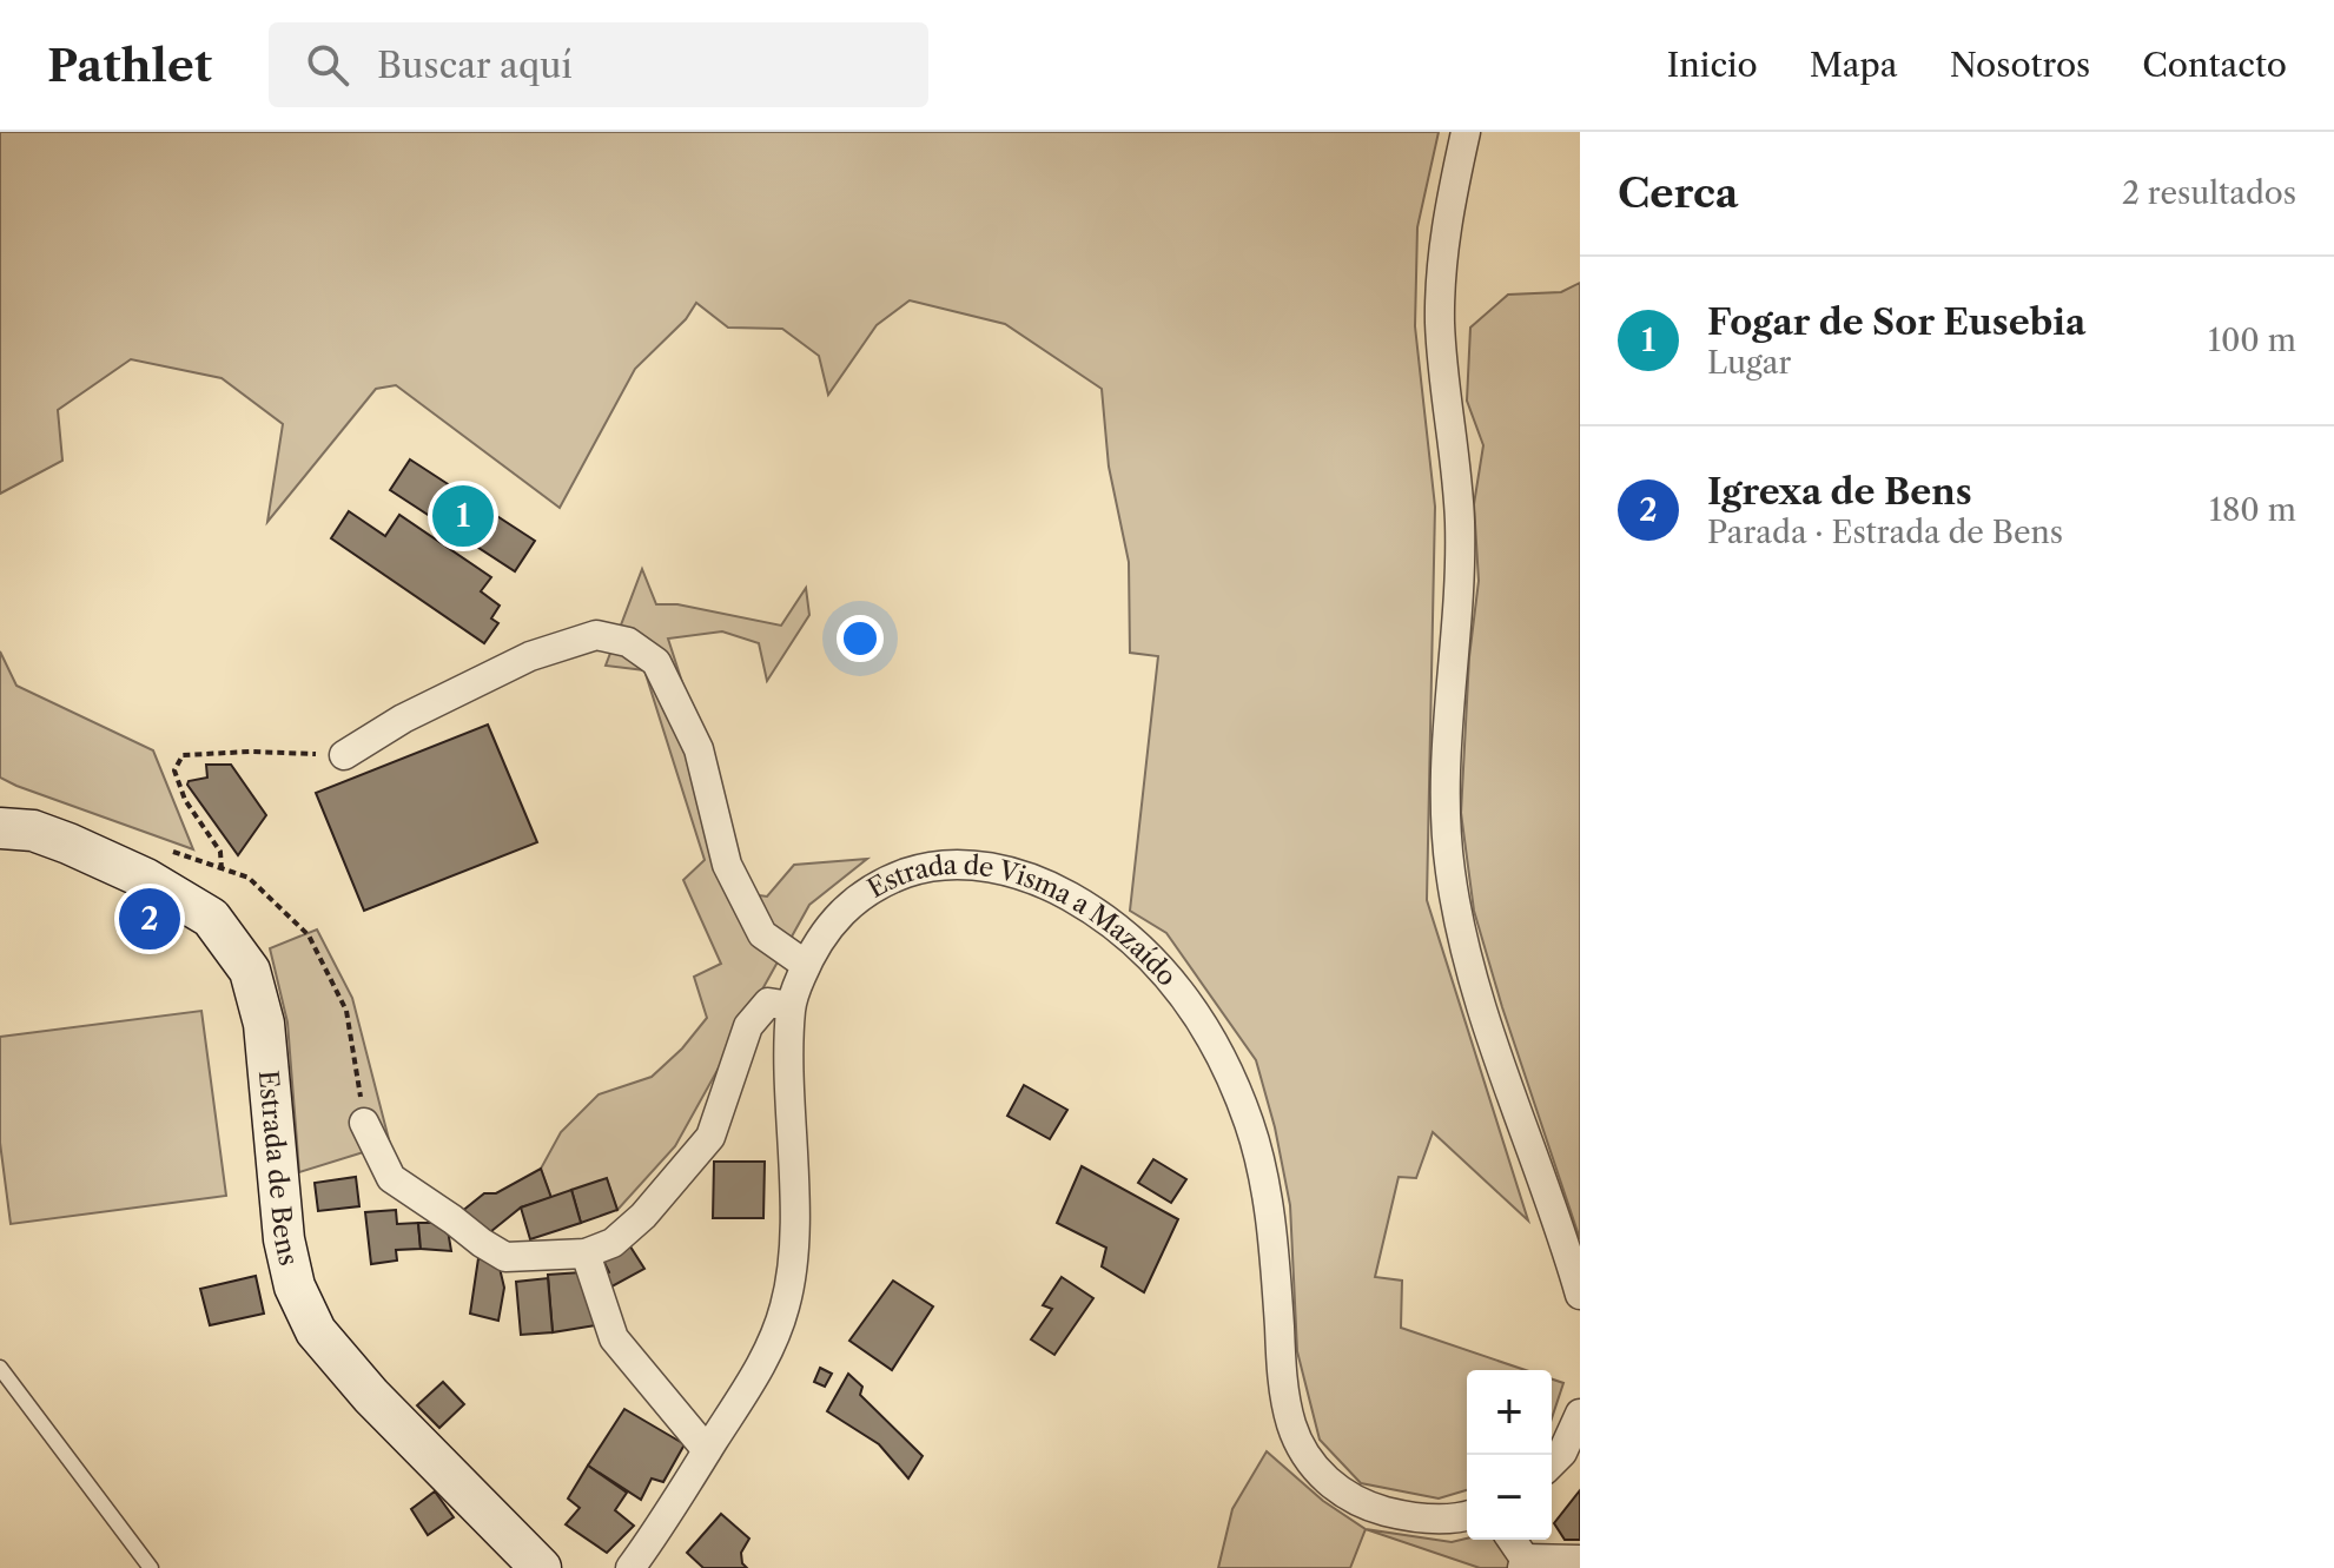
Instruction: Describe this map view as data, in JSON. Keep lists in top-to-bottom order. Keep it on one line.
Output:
{"streets":{"street":["Estrada de Visma a Mazaído","Estrada de Bens"]},"page":{"header":"Pathlet","search":"Buscar aquí","nav":["Inicio","Mapa","Nosotros","Contacto"],"heading":["Cerca","2 resultados"],"list":[{"mark":"1","name":"Fogar de Sor Eusebia","note":"Lugar","value":"100 m"},{"mark":"2","name":"Igrexa de Bens","note":"Parada · Estrada de Bens","value":"180 m"}],"pins":["1","2"],"map_buttons":["+","−"]}}
